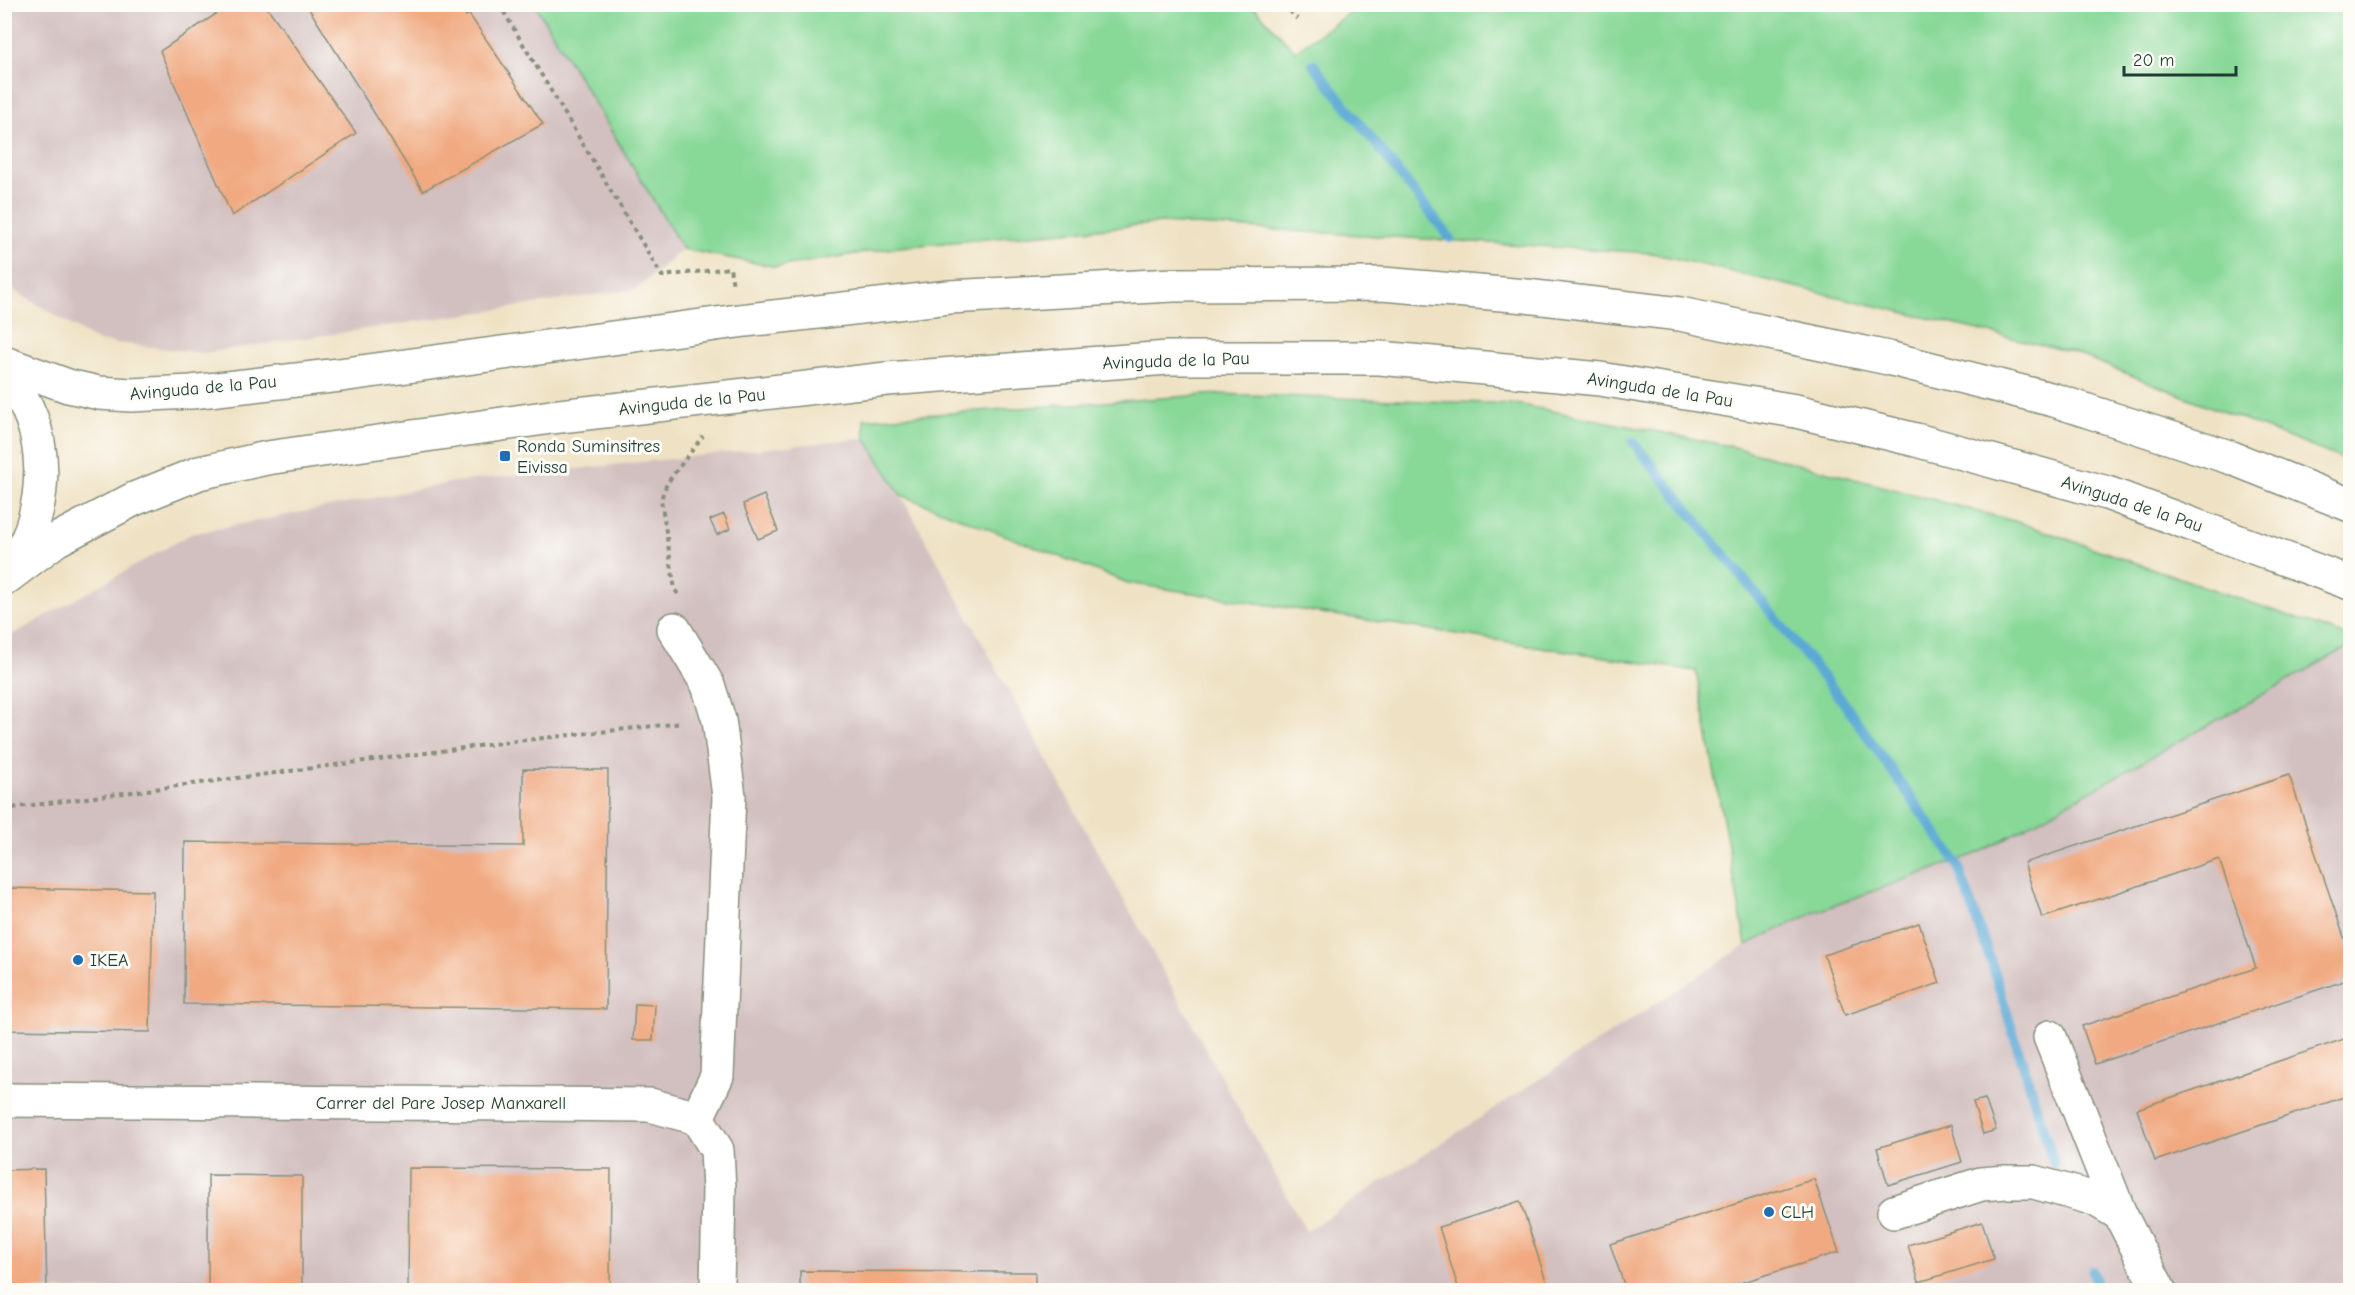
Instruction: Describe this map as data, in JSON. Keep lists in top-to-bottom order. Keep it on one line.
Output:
{"streets":{"main road":["Avinguda de la Pau","Carrer del Pare Josep Manxarell"]},"places":{"transit":["Ronda Suminsitres Eivissa"],"other":["IKEA","CLH"]},"scale_bar":"20 m"}
